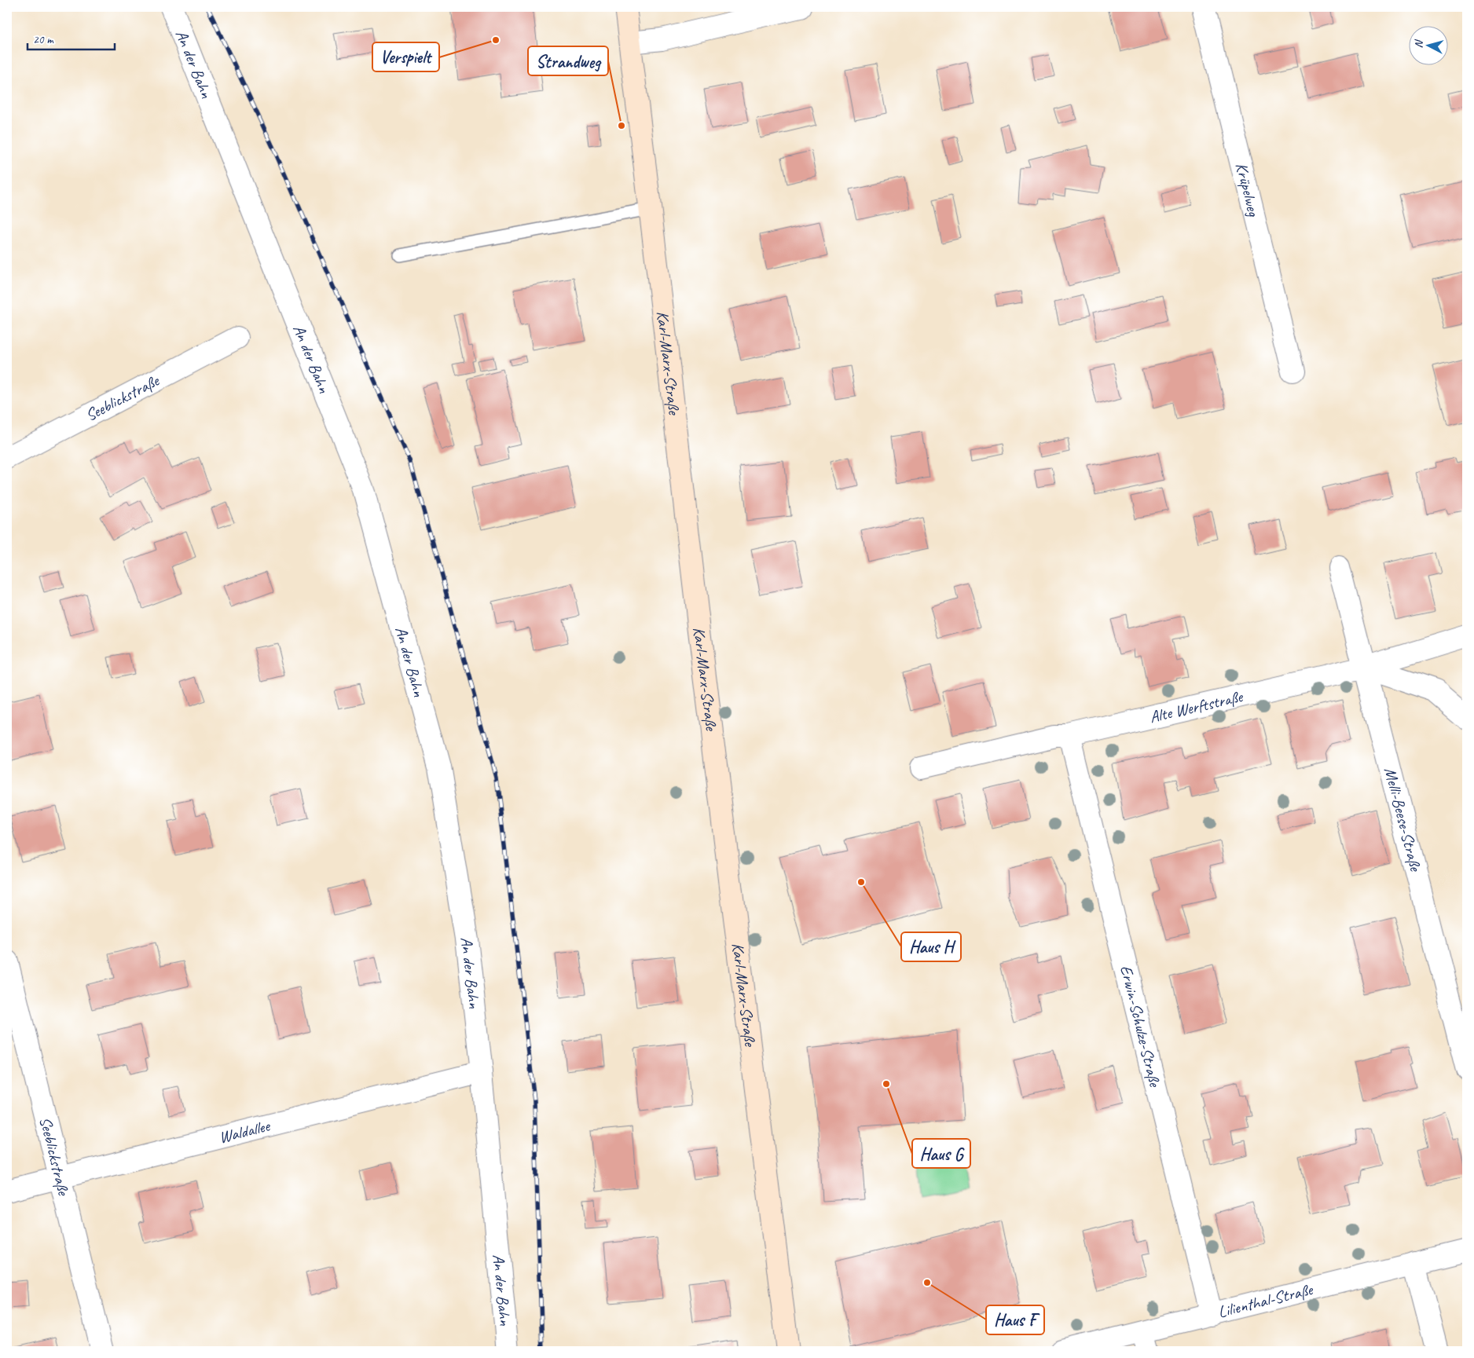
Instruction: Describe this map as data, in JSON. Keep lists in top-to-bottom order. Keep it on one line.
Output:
{"streets":{"street":["An der Bahn","Krüpelweg","Karl-Marx-Straße","Seeblickstraße","Alte Werftstraße","Melli-Beese-Straße","Erwin-Schulze-Straße","Waldallee","Lilienthal-Straße"]},"crossings":[["An der Bahn","Waldallee"],["Seeblickstraße","Waldallee"],["Alte Werftstraße","Melli-Beese-Straße"],["Alte Werftstraße","Erwin-Schulze-Straße"],["Erwin-Schulze-Straße","Lilienthal-Straße"]],"places":["Verspielt","Strandweg","Haus H","Haus G","Haus F"],"scale_bar":"20 m","north":"left"}
